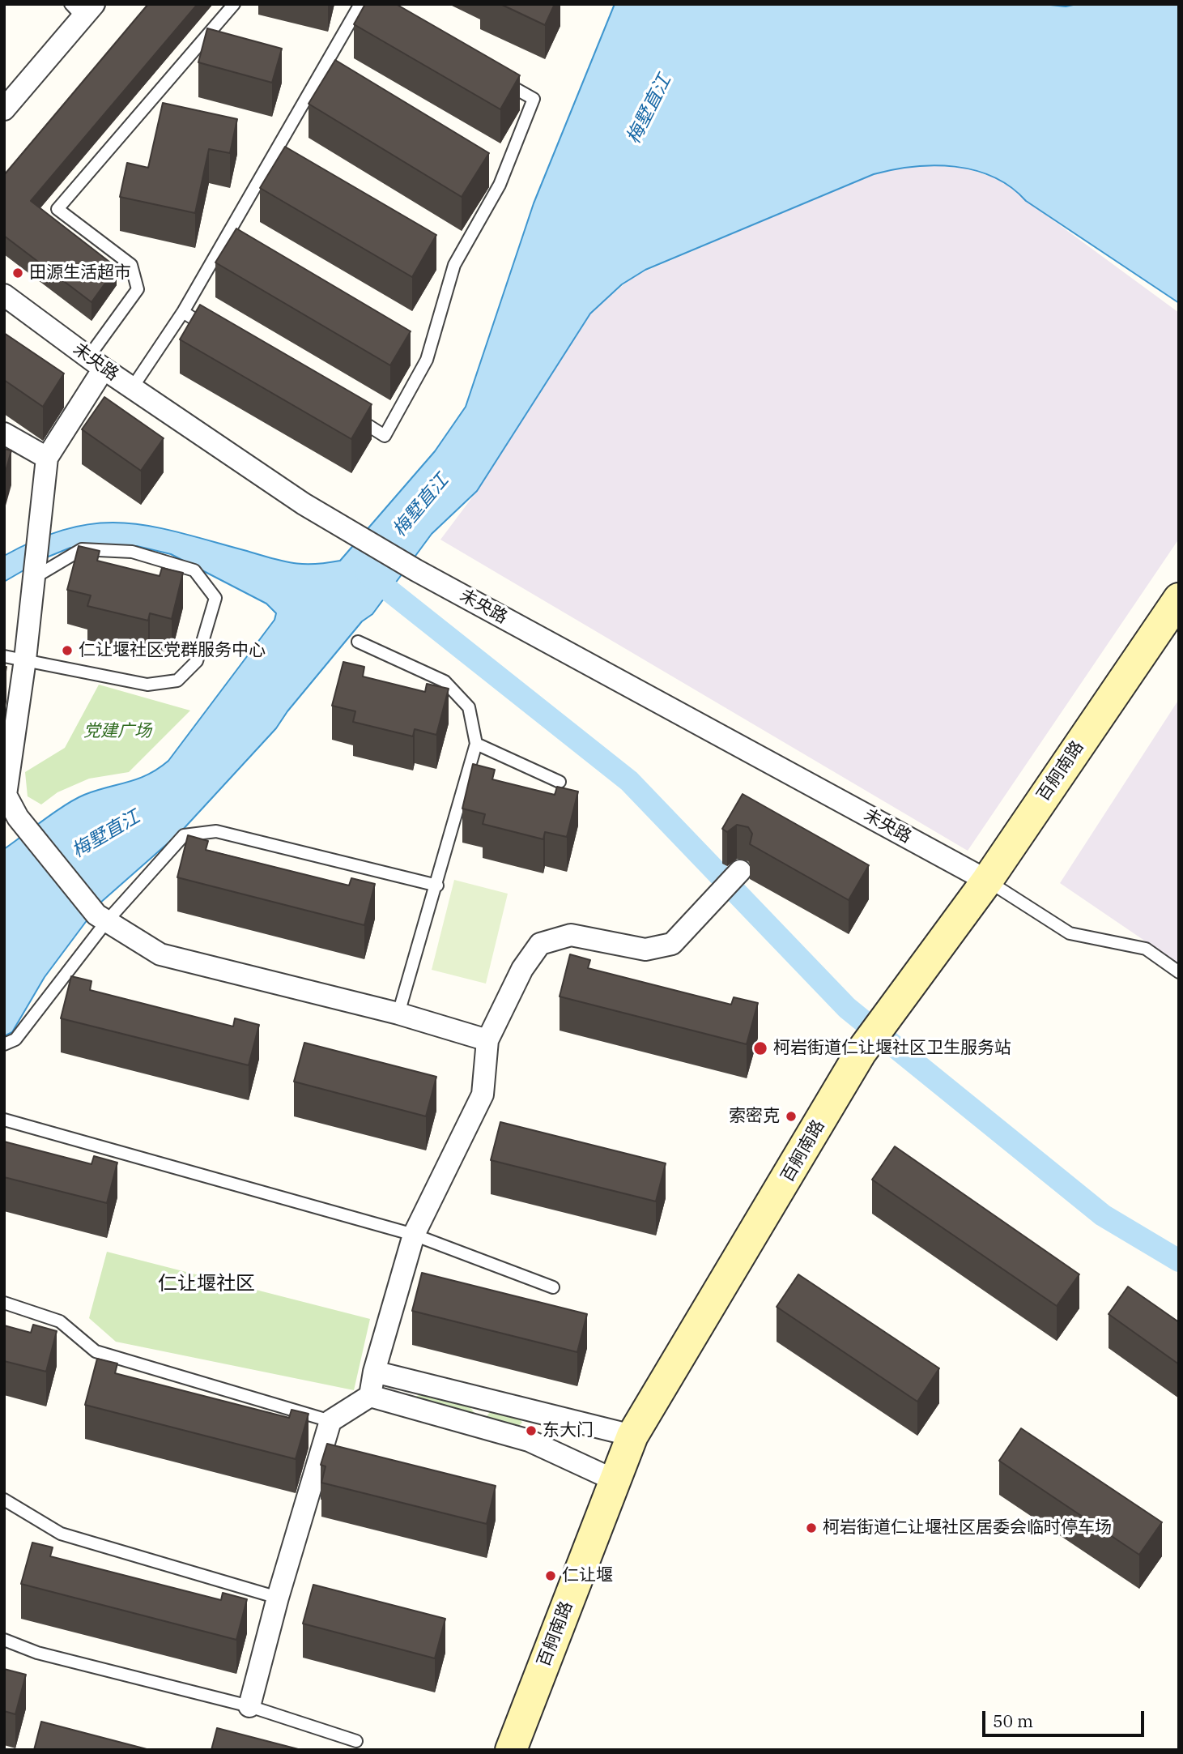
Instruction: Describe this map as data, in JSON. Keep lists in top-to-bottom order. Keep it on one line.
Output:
{"streets":{"street":["未央路","百舸南路"]},"crossings":[["未央路","百舸南路"]],"districts":["仁让堰社区"],"water":["梅墅直江"],"parks":["党建广场"],"places":["田源生活超市","仁让堰社区党群服务中心","柯岩街道仁让堰社区卫生服务站","索密克","东大门","柯岩街道仁让堰社区居委会临时停车场","仁让堰"],"scale_bar":"50 m"}
